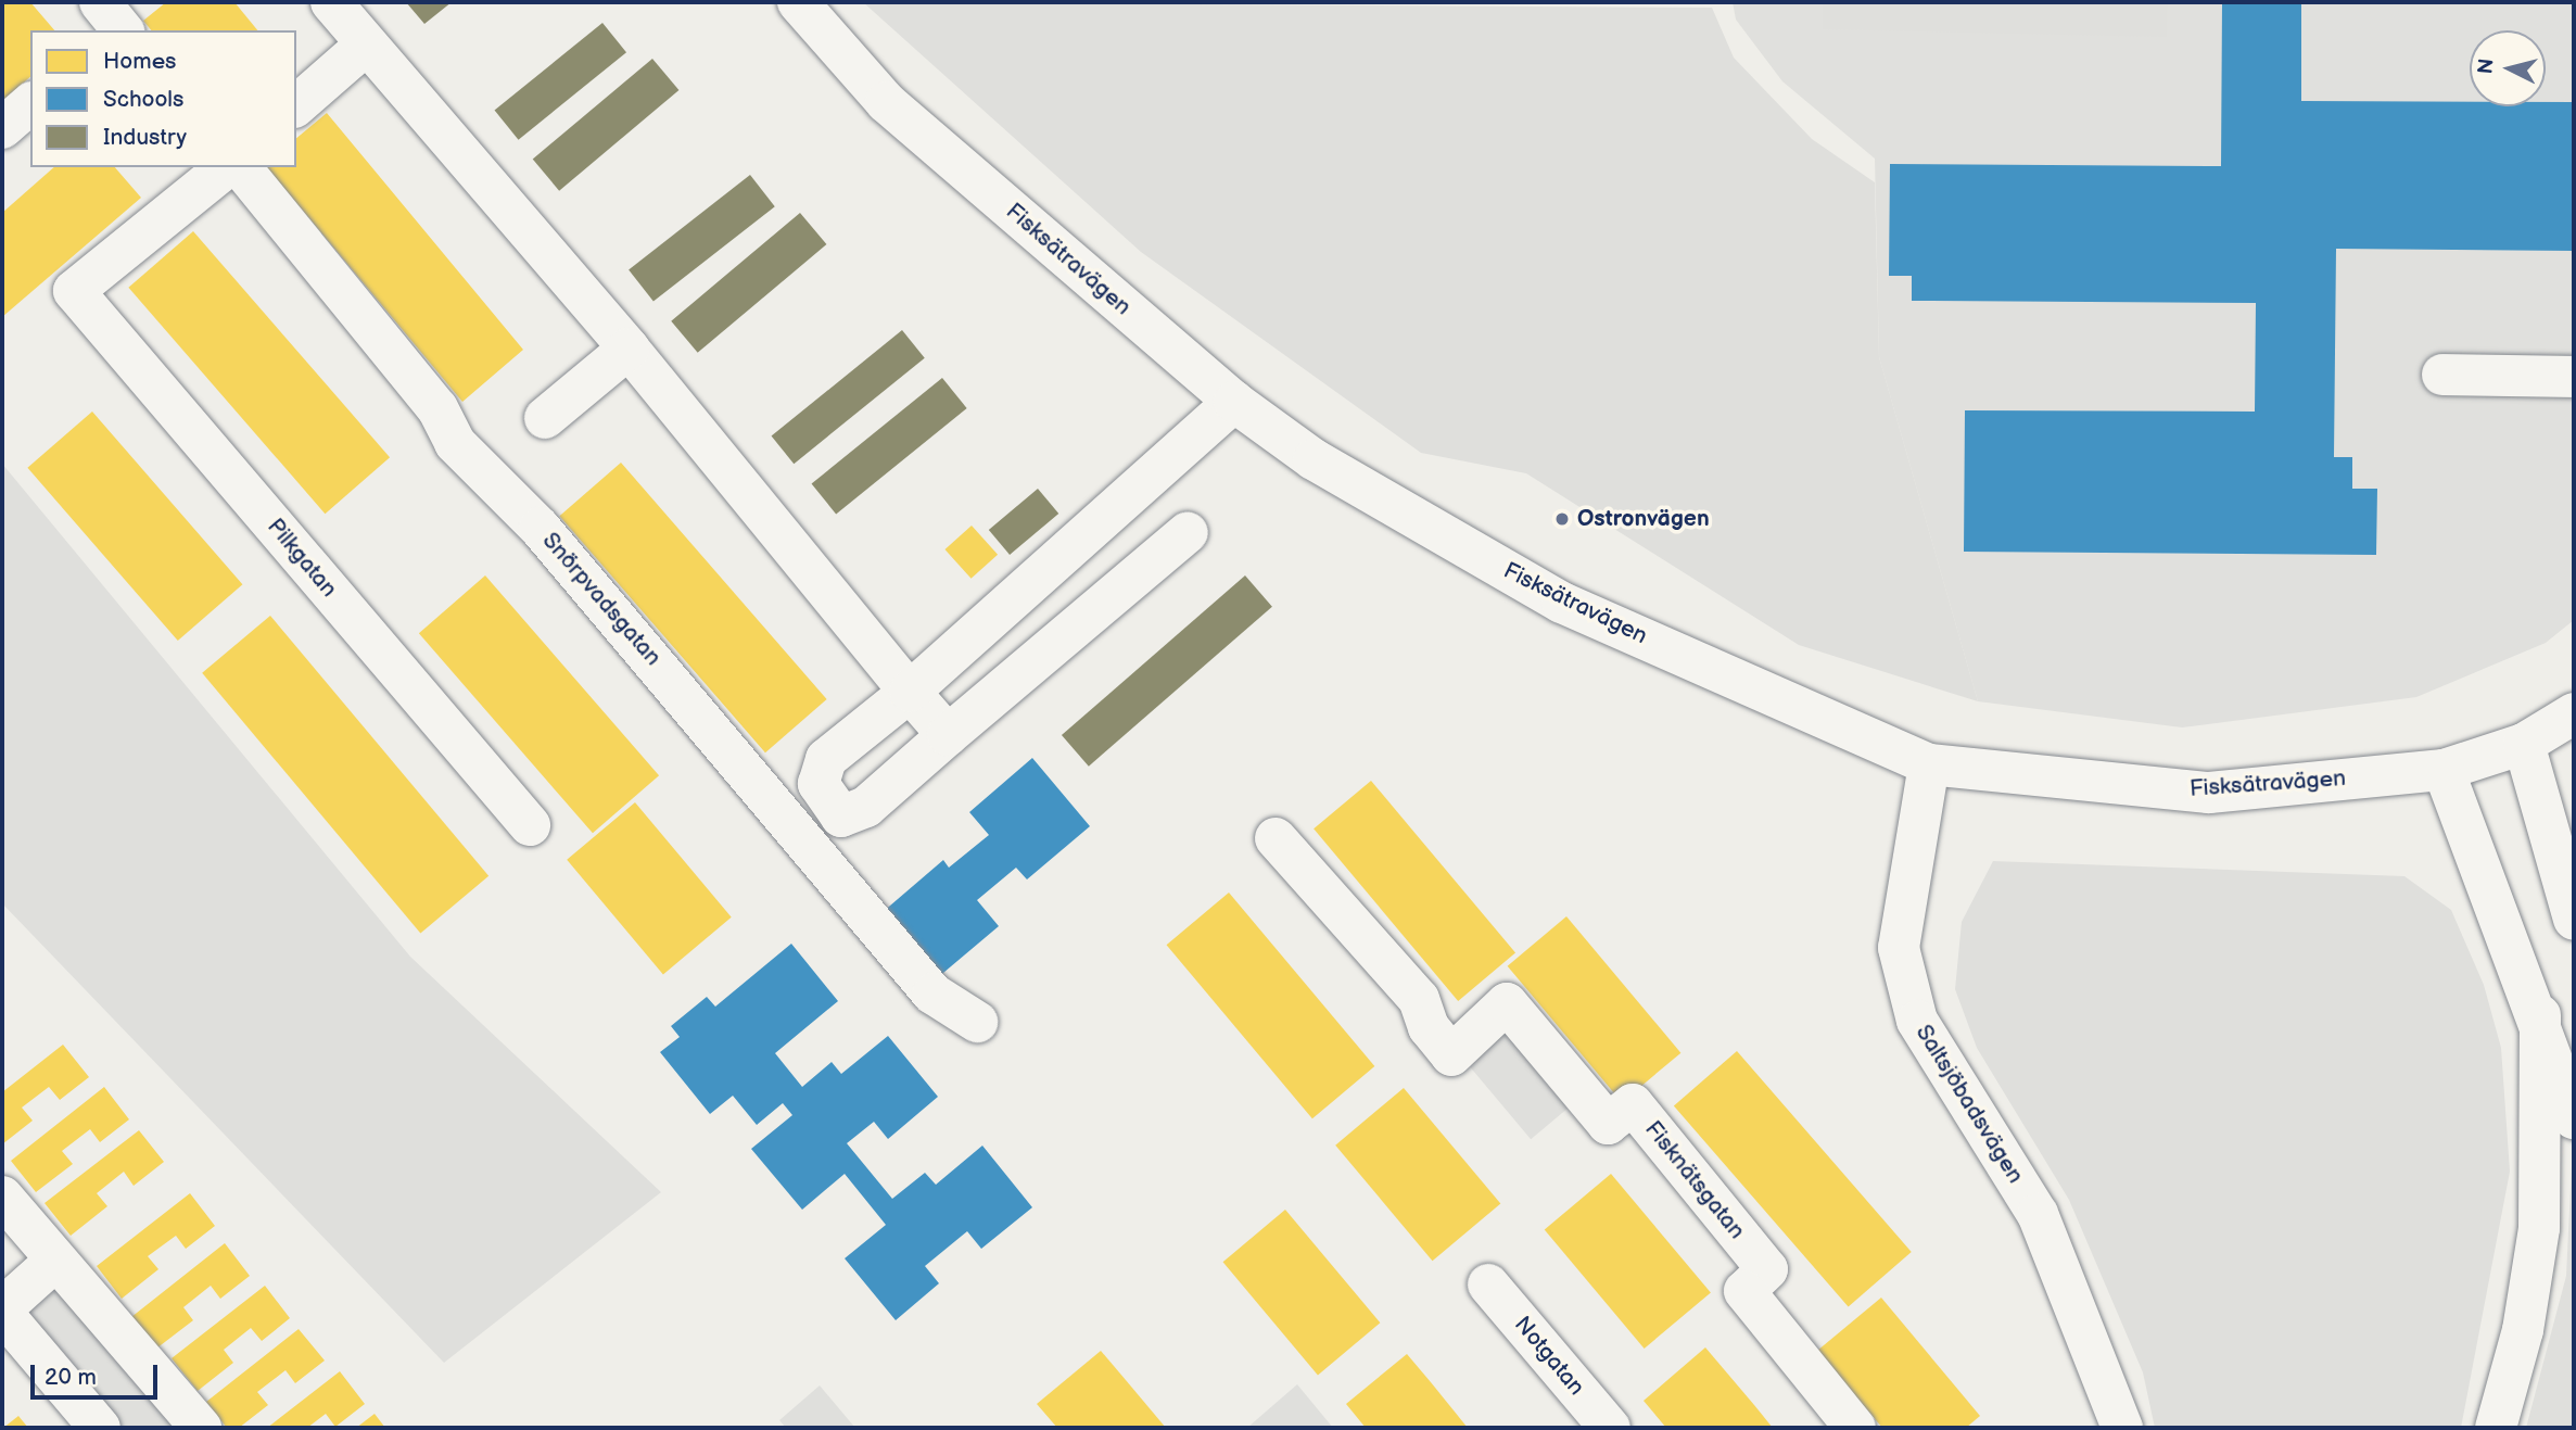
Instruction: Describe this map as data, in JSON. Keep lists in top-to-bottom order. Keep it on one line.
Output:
{"streets":{"main road":["Fisksätravägen","Pilkgatan","Snörpvadsgatan","Saltsjöbadsvägen","Fisknätsgatan","Notgatan"]},"crossings":[["Fisksätravägen","Saltsjöbadsvägen"]],"places":["Ostronvägen"],"legend":["Homes","Schools","Industry"],"scale_bar":"20 m","north":"left"}
